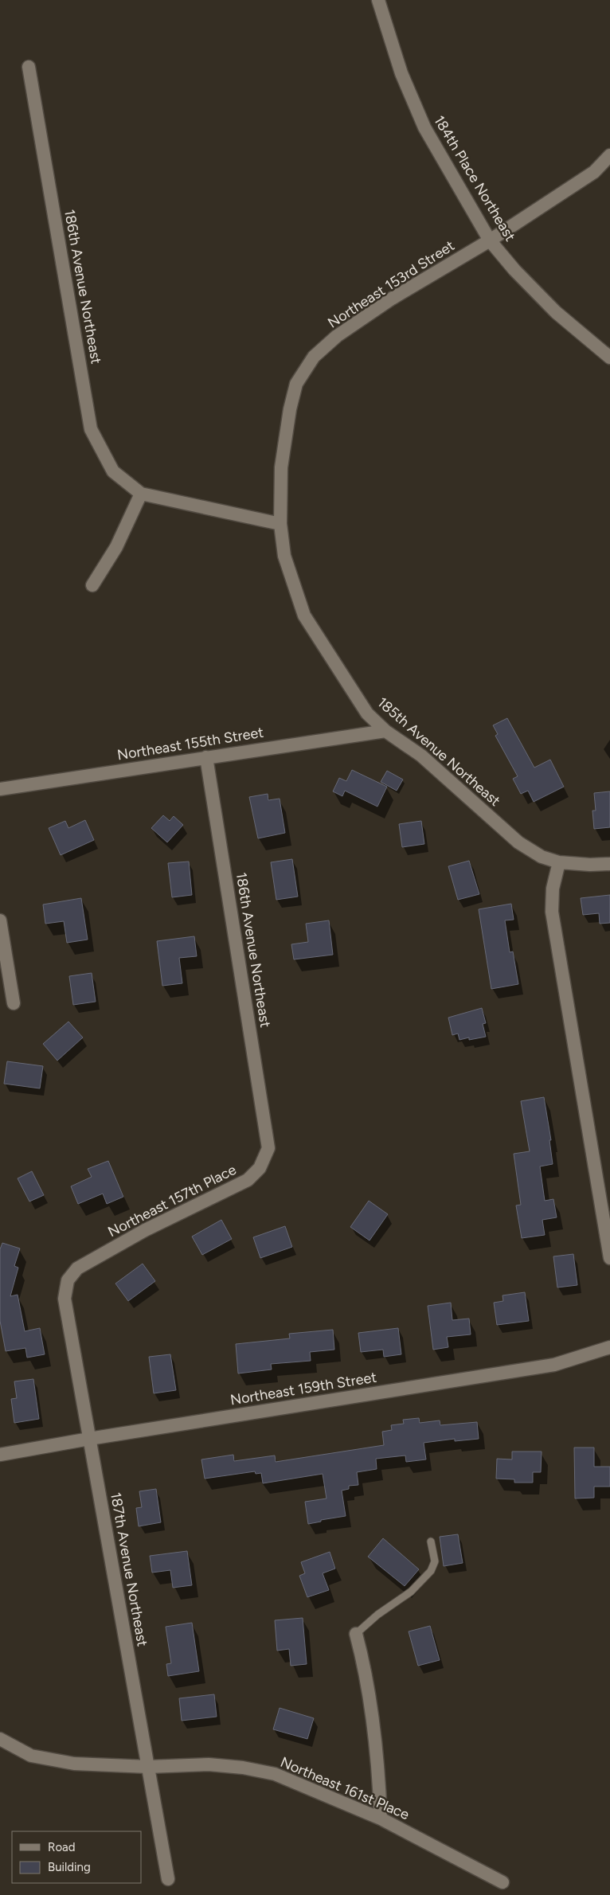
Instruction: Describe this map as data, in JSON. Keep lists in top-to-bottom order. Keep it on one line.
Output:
{"streets":{"street":["184th Place Northeast","Northeast 153rd Street","186th Avenue Northeast","Northeast 155th Street","185th Avenue Northeast","Northeast 157th Place","Northeast 159th Street","187th Avenue Northeast","Northeast 161st Place"]},"crossings":[["184th Place Northeast","Northeast 153rd Street"],["Northeast 153rd Street","185th Avenue Northeast"],["186th Avenue Northeast","Northeast 155th Street"],["186th Avenue Northeast","Northeast 157th Place"],["Northeast 155th Street","185th Avenue Northeast"],["Northeast 157th Place","187th Avenue Northeast"],["Northeast 159th Street","187th Avenue Northeast"],["187th Avenue Northeast","Northeast 161st Place"]],"legend":["Road","Building"]}
